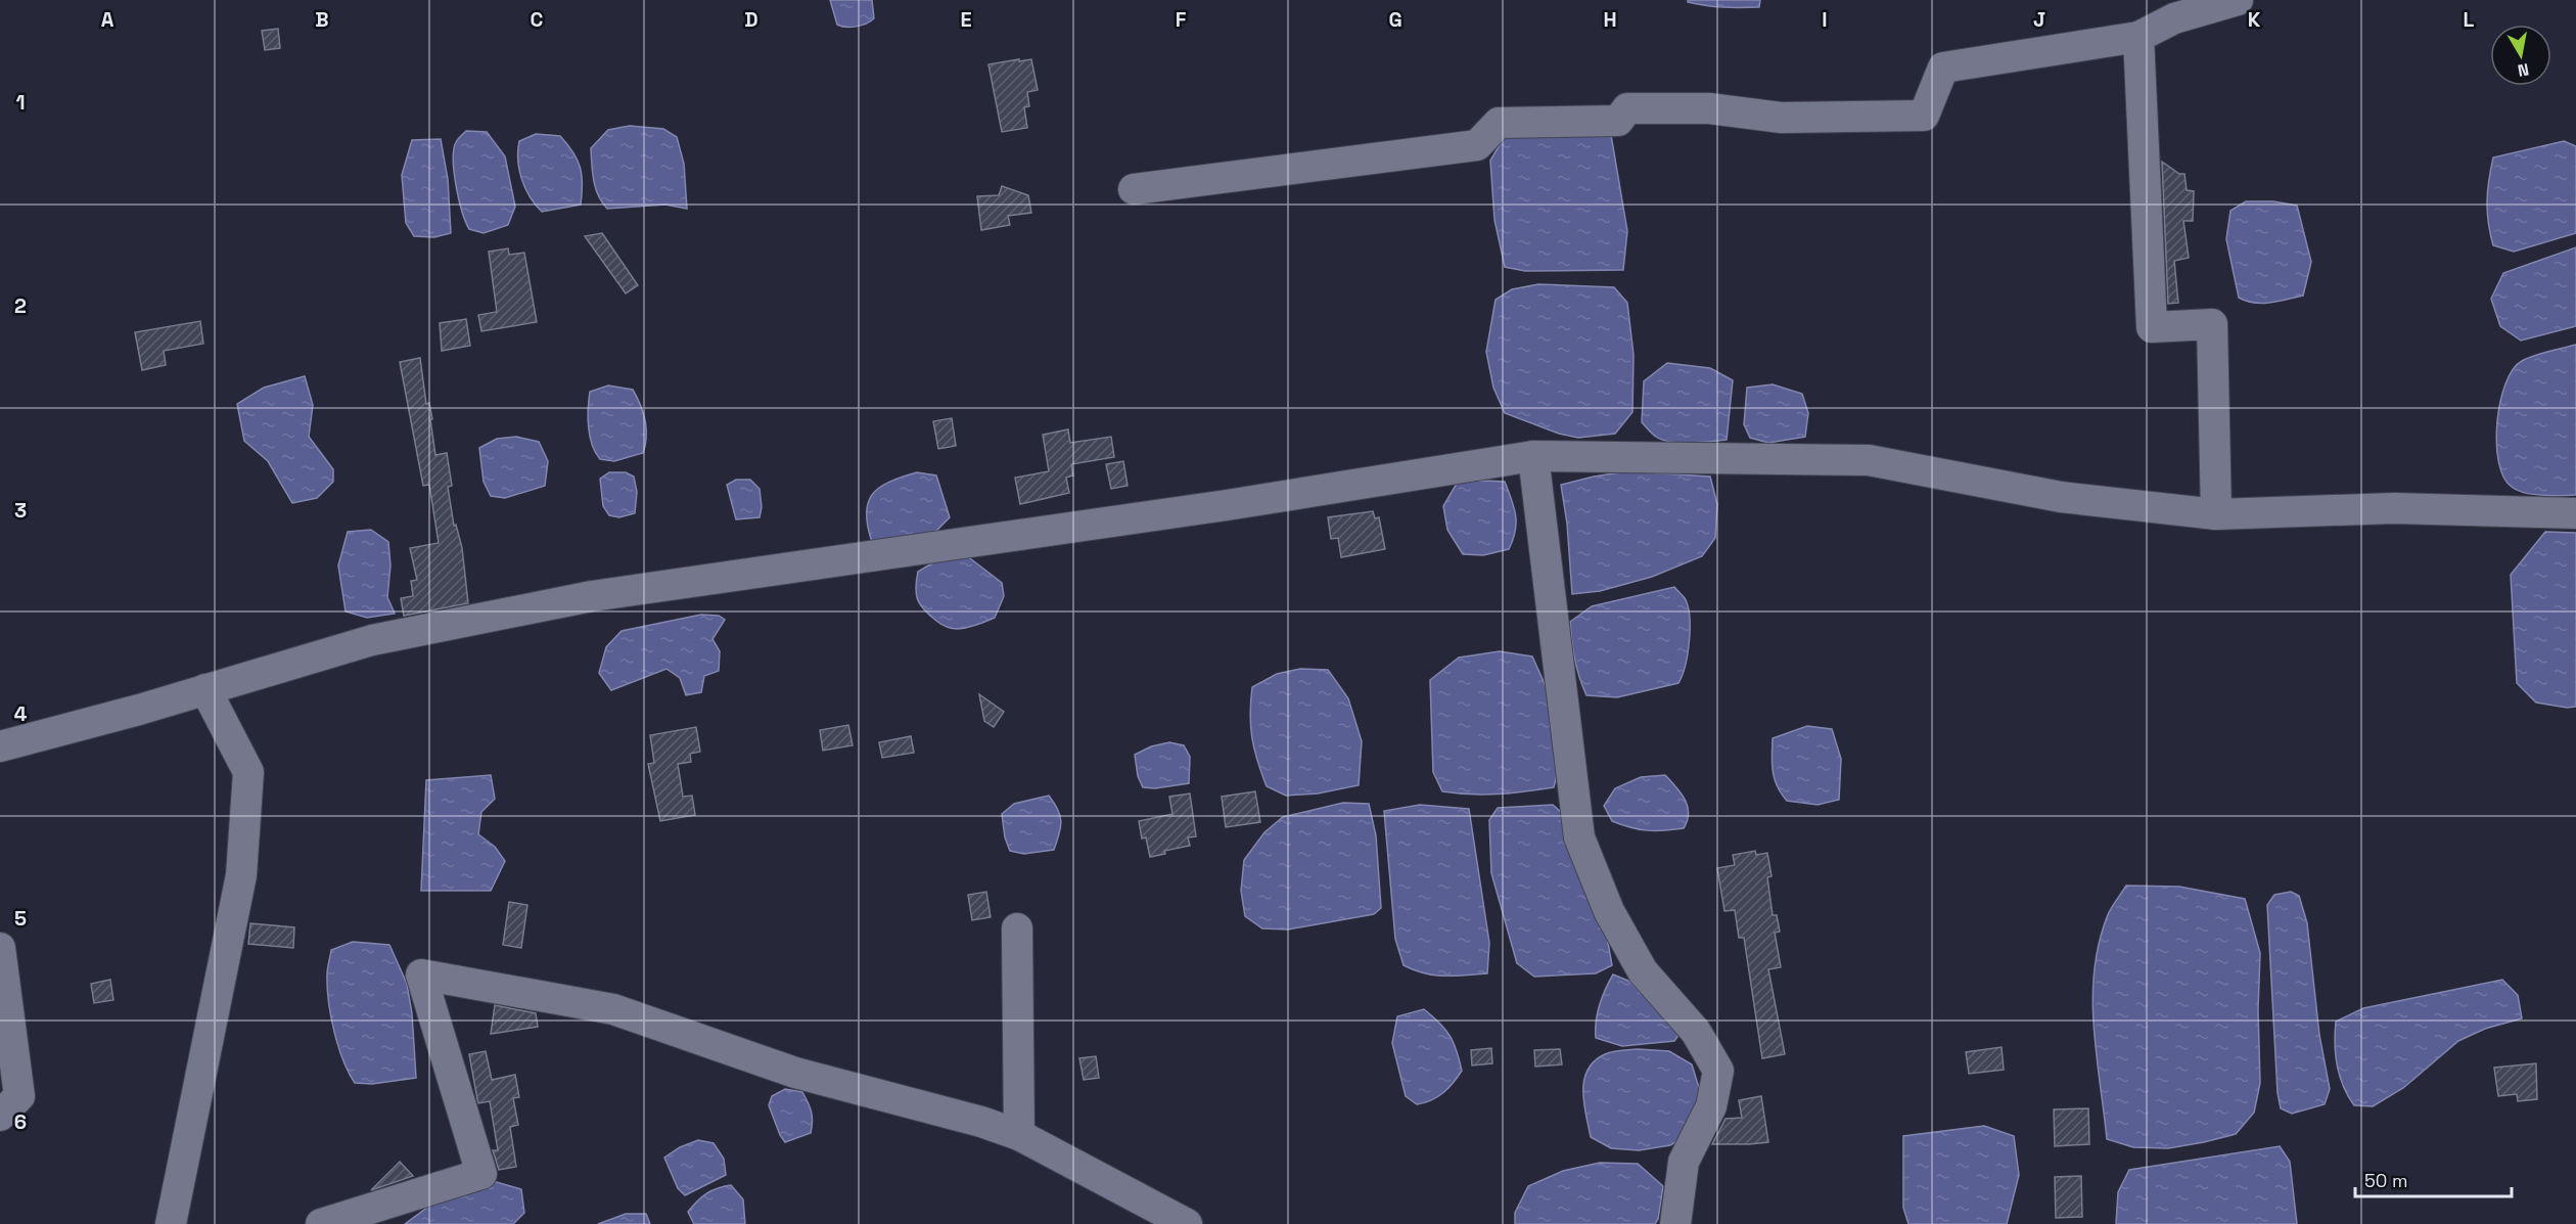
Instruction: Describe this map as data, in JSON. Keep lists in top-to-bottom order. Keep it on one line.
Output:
{"scale_bar":"50 m","north":"bottom","grid":{"columns":["A","B","C","D","E","F","G","H","I","J","K","L"],"rows":["1","2","3","4","5","6"]}}
